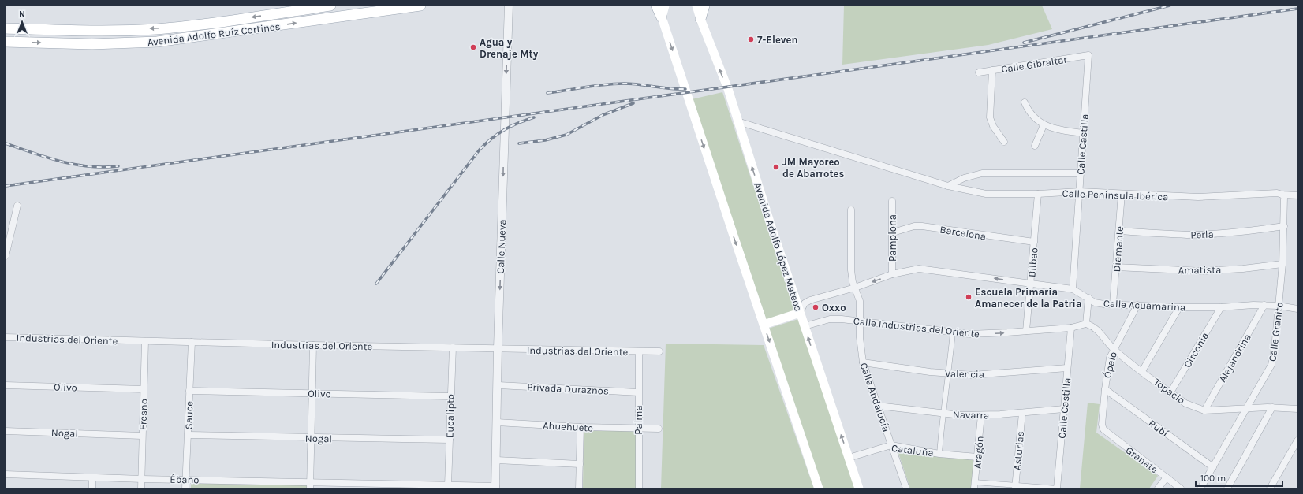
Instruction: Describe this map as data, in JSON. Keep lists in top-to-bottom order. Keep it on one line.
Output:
{"streets":{"main road":["Avenida Adolfo Ruíz Cortines","Avenida Adolfo López Mateos"],"street":["Calle Gibraltar","Calle Castilla","Calle Península Ibérica","Barcelona","Perla","Pamplona","Calle Nueva","Diamante","Bilbao","Amatista","Calle Acuamarina","Calle Industrias del Oriente","Calle Granito","Industrias del Oriente","Circonia","Alejandrina","Ópalo","Valencia","Olivo","Privada Duraznos","Topacio","Calle Andalucía","Fresno","Navarra","Sauce","Eucalipto","Palma","Ahuehuete","Rubí","Nogal","Cataluña","Asturias","Aragón","Granate","Ébano"]},"crossings":[["Calle Gibraltar","Calle Castilla"],["Calle Castilla","Calle Península Ibérica"],["Calle Castilla","Calle Acuamarina"],["Calle Castilla","Calle Industrias del Oriente"],["Calle Castilla","Valencia"],["Calle Castilla","Navarra"],["Calle Península Ibérica","Avenida Adolfo López Mateos"],["Calle Península Ibérica","Diamante"],["Calle Península Ibérica","Bilbao"],["Calle Península Ibérica","Calle Granito"],["Barcelona","Pamplona"],["Barcelona","Bilbao"],["Perla","Diamante"],["Perla","Calle Granito"],["Pamplona","Calle Acuamarina"],["Calle Nueva","Industrias del Oriente"],["Calle Nueva","Privada Duraznos"],["Calle Nueva","Ahuehuete"],["Calle Nueva","Ébano"],["Avenida Adolfo López Mateos","Calle Acuamarina"],["Avenida Adolfo López Mateos","Calle Industrias del Oriente"],["Avenida Adolfo López Mateos","Cataluña"],["Diamante","Amatista"],["Diamante","Calle Acuamarina"],["Bilbao","Calle Acuamarina"],["Bilbao","Calle Industrias del Oriente"],["Amatista","Calle Granito"],["Calle Acuamarina","Calle Granito"],["Calle Acuamarina","Circonia"],["Calle Acuamarina","Alejandrina"],["Calle Acuamarina","Ópalo"],["Calle Acuamarina","Calle Andalucía"],["Calle Industrias del Oriente","Topacio"],["Calle Industrias del Oriente","Calle Andalucía"],["Calle Granito","Topacio"],["Calle Granito","Rubí"],["Industrias del Oriente","Fresno"],["Industrias del Oriente","Sauce"],["Industrias del Oriente","Eucalipto"],["Industrias del Oriente","Palma"],["Circonia","Topacio"],["Alejandrina","Topacio"],["Ópalo","Topacio"],["Ópalo","Rubí"],["Ópalo","Granate"],["Valencia","Calle Andalucía"],["Olivo","Fresno"],["Olivo","Sauce"],["Olivo","Eucalipto"],["Privada Duraznos","Palma"],["Calle Andalucía","Navarra"],["Calle Andalucía","Cataluña"],["Fresno","Nogal"],["Fresno","Ébano"],["Navarra","Asturias"],["Navarra","Aragón"],["Sauce","Nogal"],["Sauce","Ébano"],["Eucalipto","Nogal"],["Eucalipto","Ébano"],["Palma","Ahuehuete"],["Cataluña","Aragón"]],"one_way":["Calle Nueva"],"places":["7-Eleven","Agua y Drenaje Mty","JM Mayoreo de Abarrotes","Escuela Primaria Amanecer de la Patria","Oxxo"],"scale_bar":"100 m","north":"top"}
